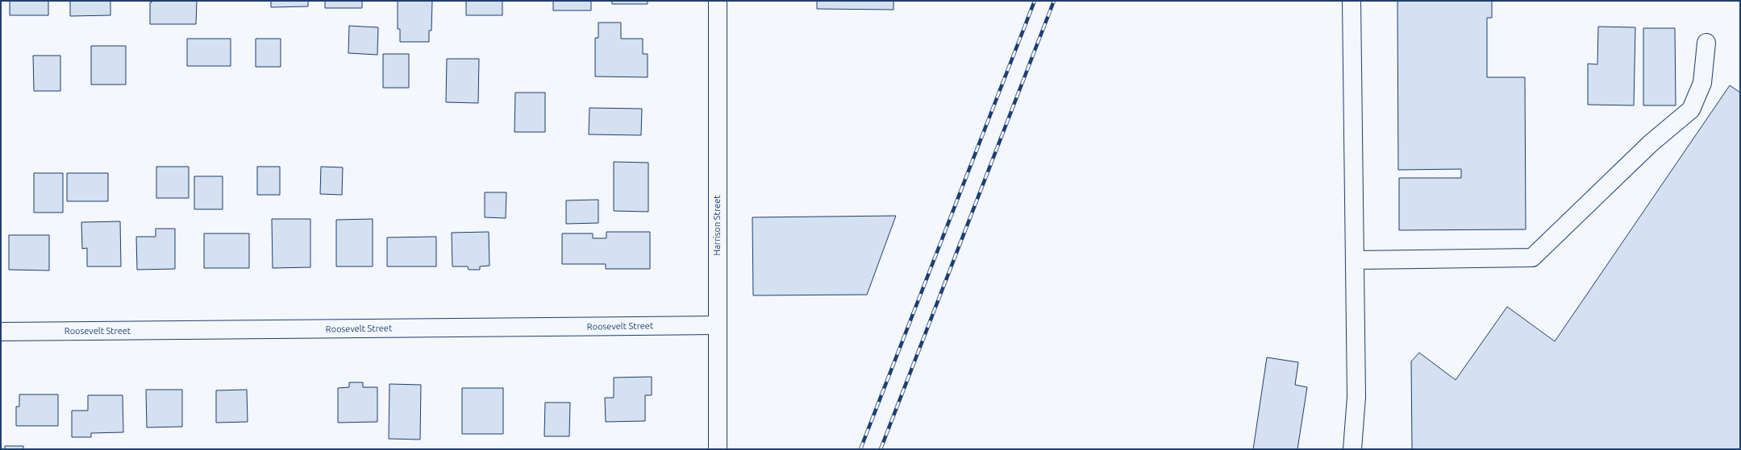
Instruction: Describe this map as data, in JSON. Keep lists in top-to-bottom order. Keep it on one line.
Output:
{"streets":{"street":["Harrison Street","Roosevelt Street"]},"crossings":[["Harrison Street","Roosevelt Street"]]}
